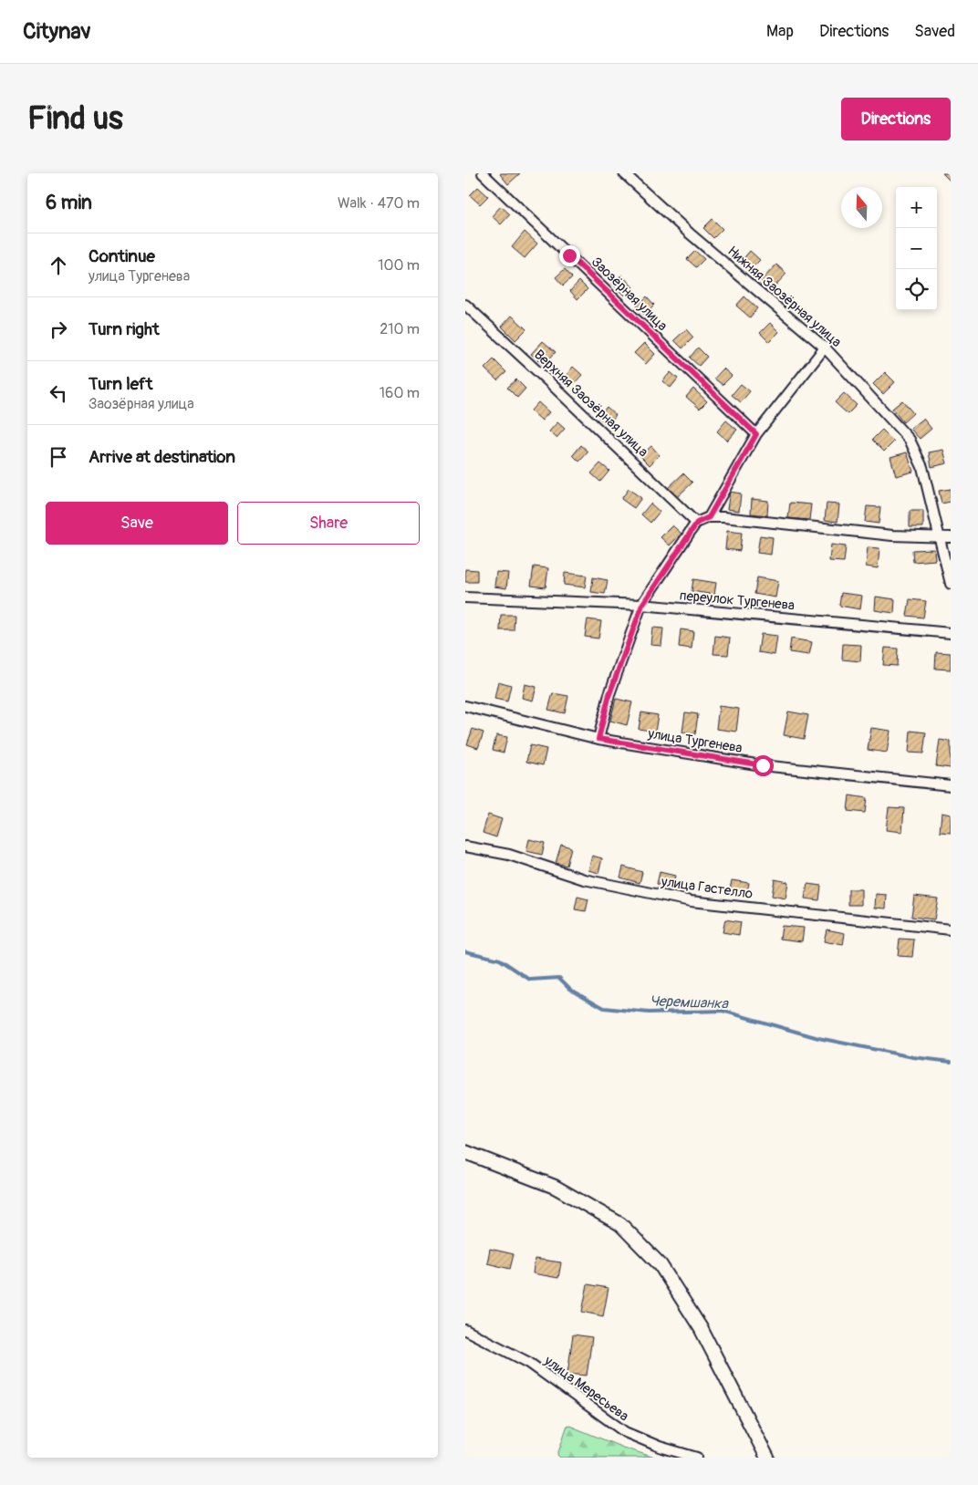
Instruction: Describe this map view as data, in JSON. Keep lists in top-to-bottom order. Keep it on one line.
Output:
{"streets":{"street":["Заозёрная улица","Нижняя Заозёрная улица","Верхняя Заозёрная улица","переулок Тургенева","улица Тургенева","улица Гастелло","улица Мересьева"]},"water":["Черемшанка"],"north":"top","page":{"header":"Citynav","nav":["Map","Directions","Saved"],"buttons":["Directions",["Save","Share"]],"title":"Find us","heading":["6 min","Walk · 470 m"],"map_buttons":["+","−"],"list":[["Continue","улица Тургенева","100 m"],["Turn right","210 m"],["Turn left","Заозёрная улица","160 m"],"Arrive at destination"]}}
